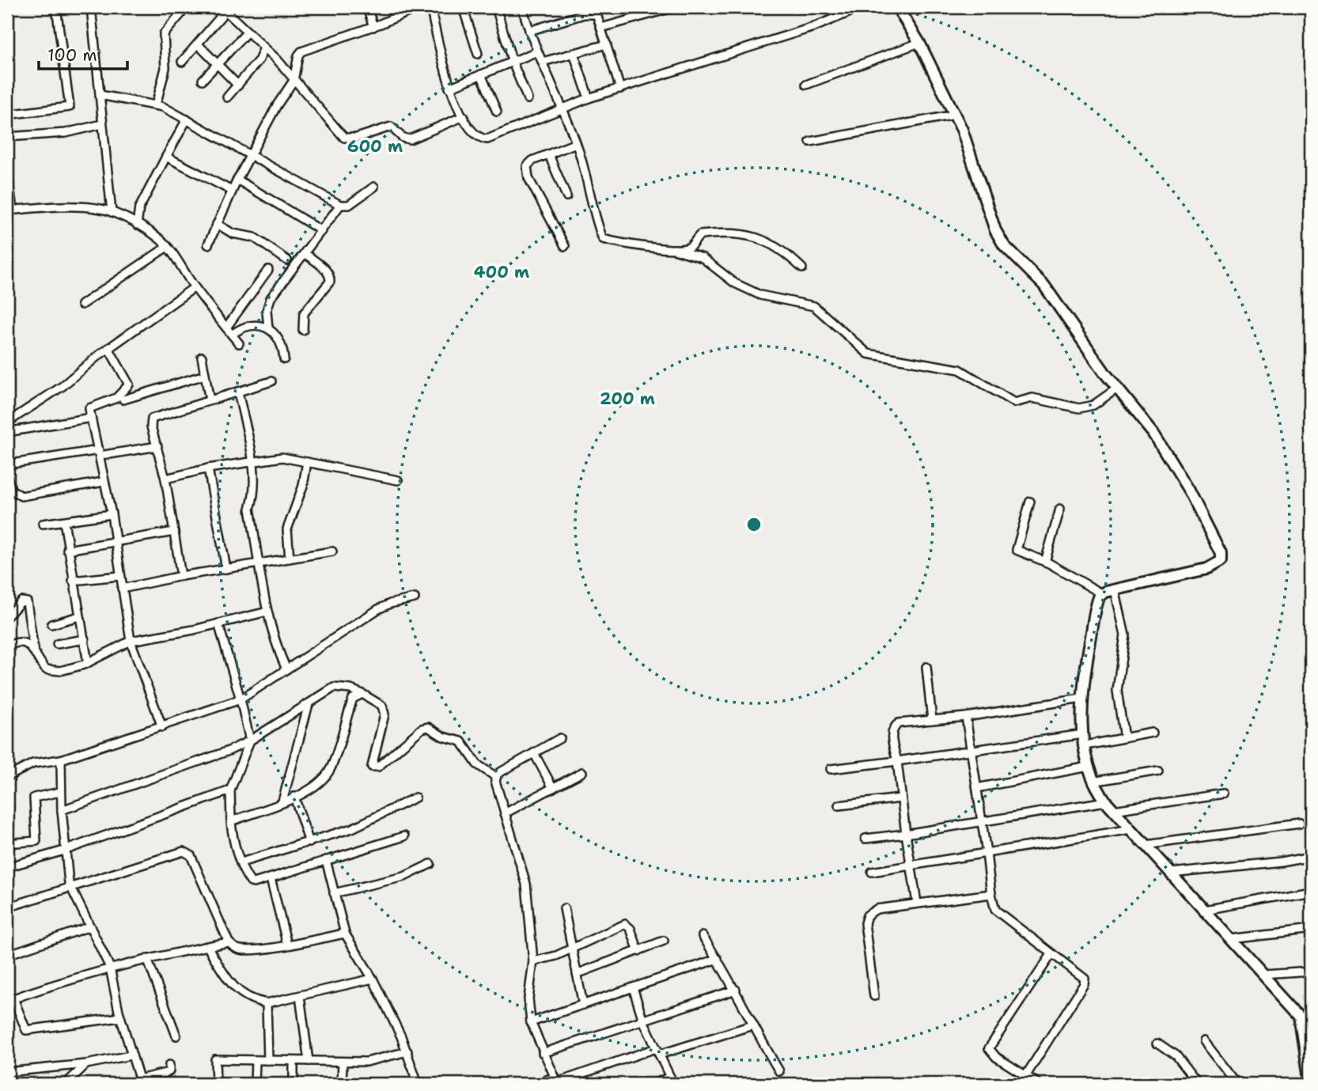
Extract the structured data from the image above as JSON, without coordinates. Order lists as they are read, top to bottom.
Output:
{
  "scale_bar": "100 m",
  "rings": ["600 m", "400 m", "200 m"]
}
